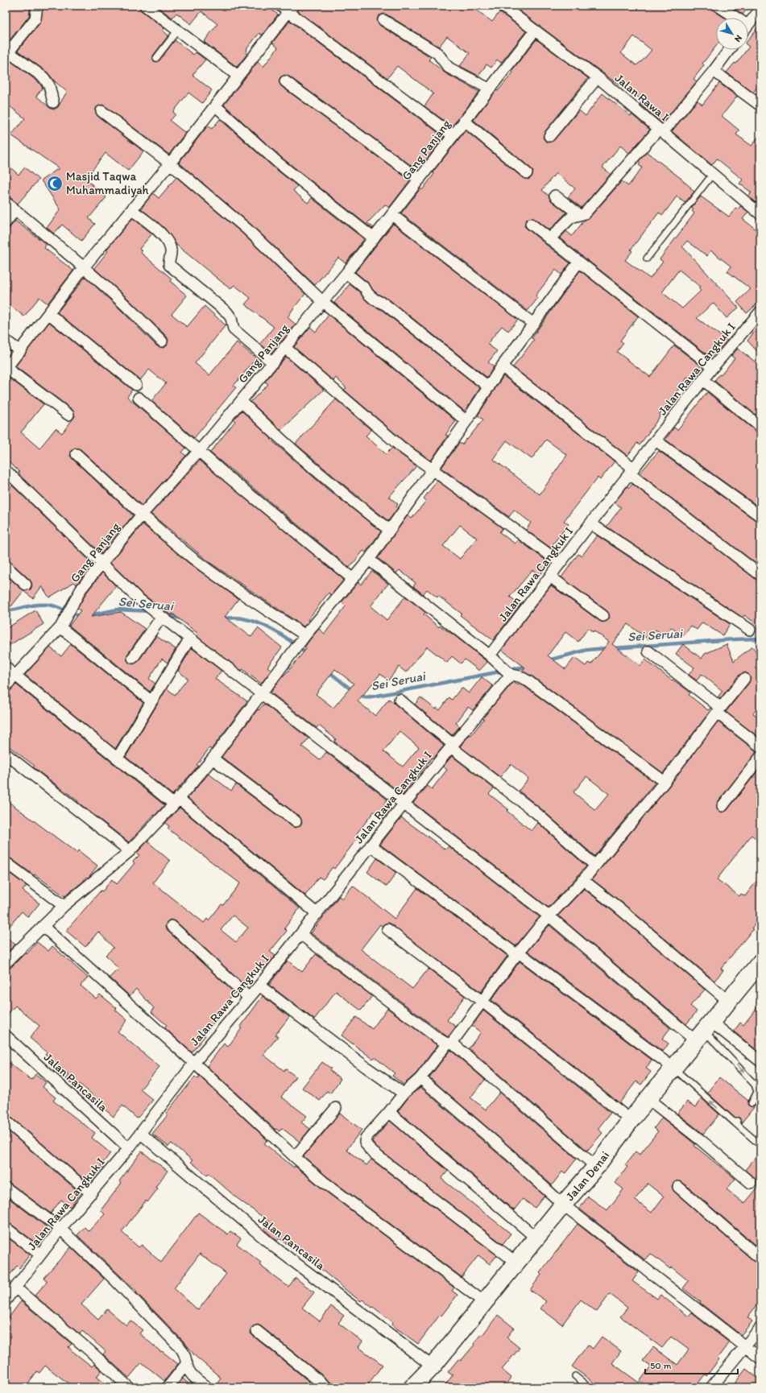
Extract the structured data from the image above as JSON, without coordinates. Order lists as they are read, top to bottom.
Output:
{
  "streets": {
    "main road": ["Jalan Denai"],
    "street": [
      "Jalan Rawa I",
      "Gang Panjang",
      "Jalan Rawa Cangkuk I",
      "Jalan Pancasila"
    ]
  },
  "crossings": [
    ["Jalan Rawa I", "Gang Panjang"],
    ["Jalan Rawa Cangkuk I", "Jalan Pancasila"],
    ["Jalan Pancasila", "Jalan Denai"]
  ],
  "water": ["Sei Seruai"],
  "places": {
    "mosque": ["Masjid Taqwa Muhammadiyah"]
  },
  "scale_bar": "50 m",
  "north": "bottom right"
}
